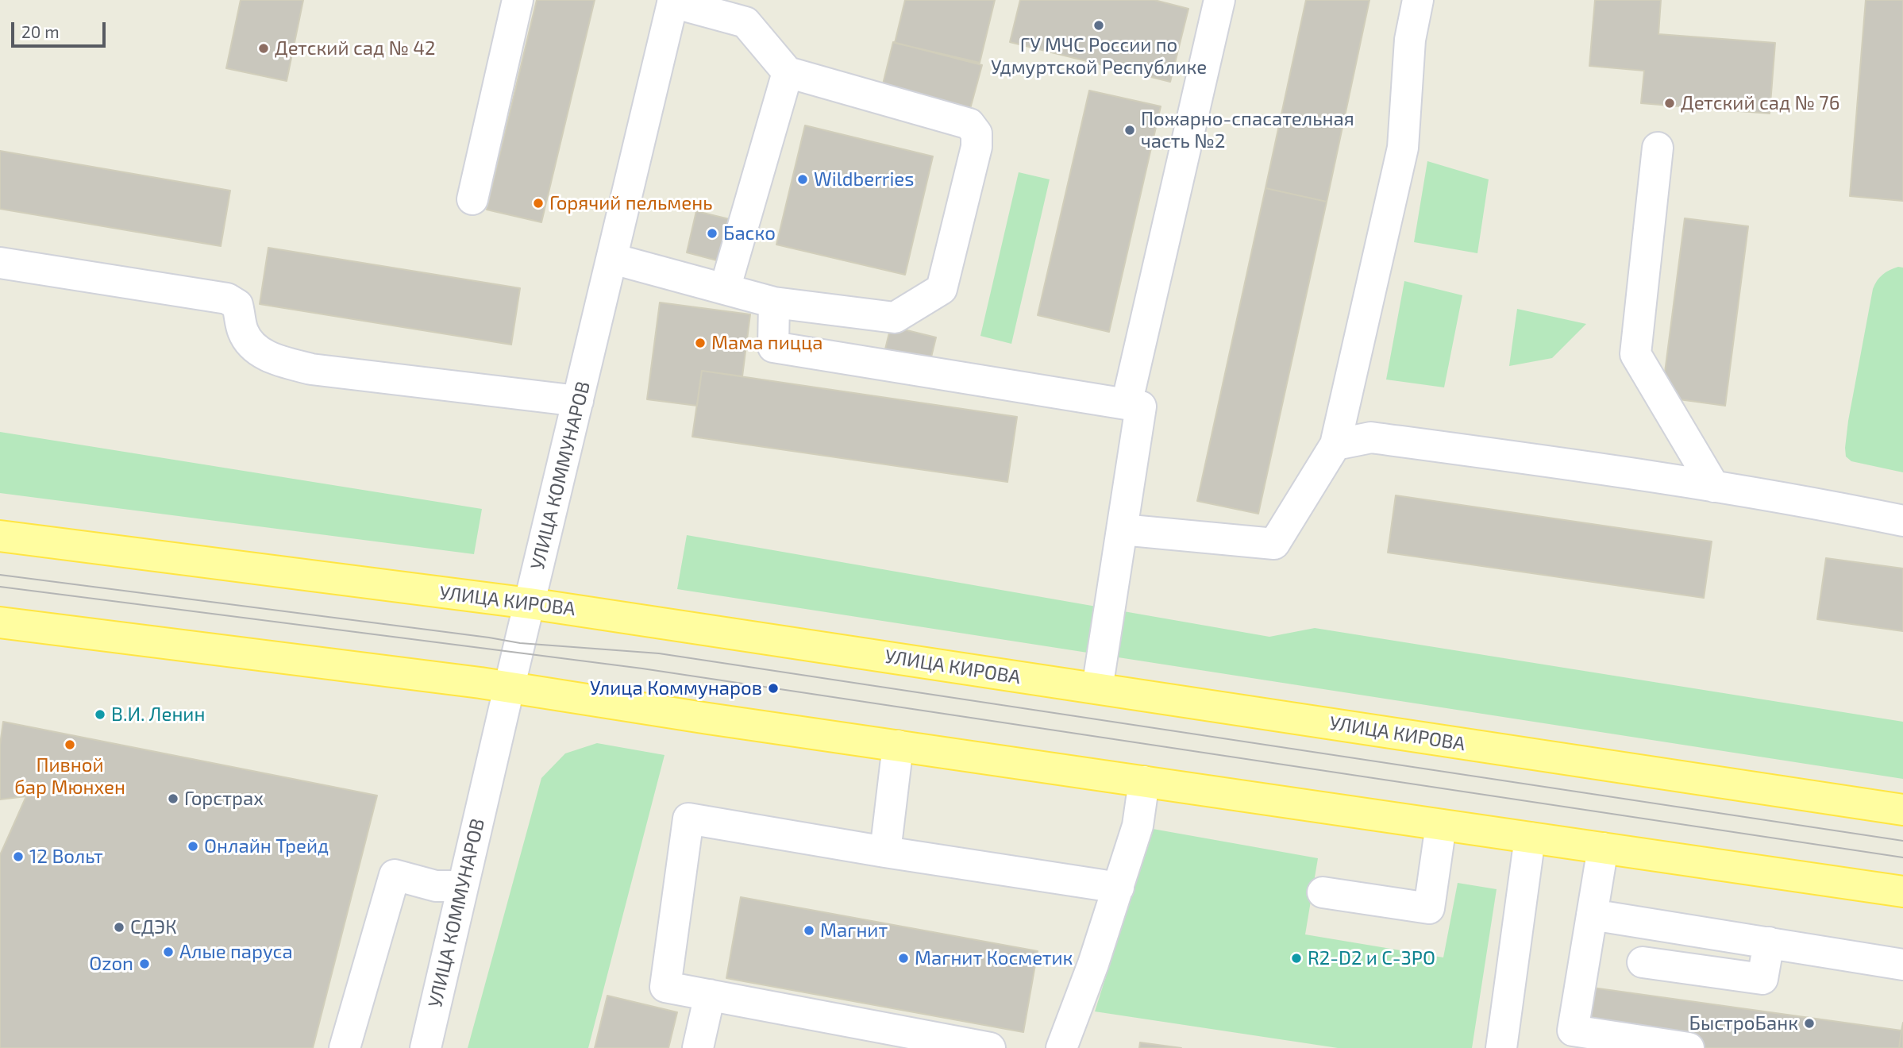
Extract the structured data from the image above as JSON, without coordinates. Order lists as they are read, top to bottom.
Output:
{
  "streets": {
    "main road": ["УЛИЦА КИРОВА"],
    "street": ["УЛИЦА КОММУНАРОВ"]
  },
  "crossings": [
    ["УЛИЦА КОММУНАРОВ", "УЛИЦА КИРОВА"]
  ],
  "places": [
    "ГУ МЧС России по Удмуртской Республике",
    "Детский сад № 42",
    "Детский сад № 76",
    "Пожарно-спасательная часть №2",
    "Wildberries",
    "Горячий пельмень",
    "Баско",
    "Мама пицца",
    "Улица Коммунаров",
    "В.И. Ленин",
    "Пивной бар Мюнхен",
    "Горстрах",
    "Онлайн Трейд",
    "12 Вольт",
    "СДЭК",
    "Магнит",
    "Алые паруса",
    "Магнит Косметик",
    "R2-D2 и C-3PO",
    "Ozon",
    "БыстроБанк"
  ],
  "scale_bar": "20 m"
}
